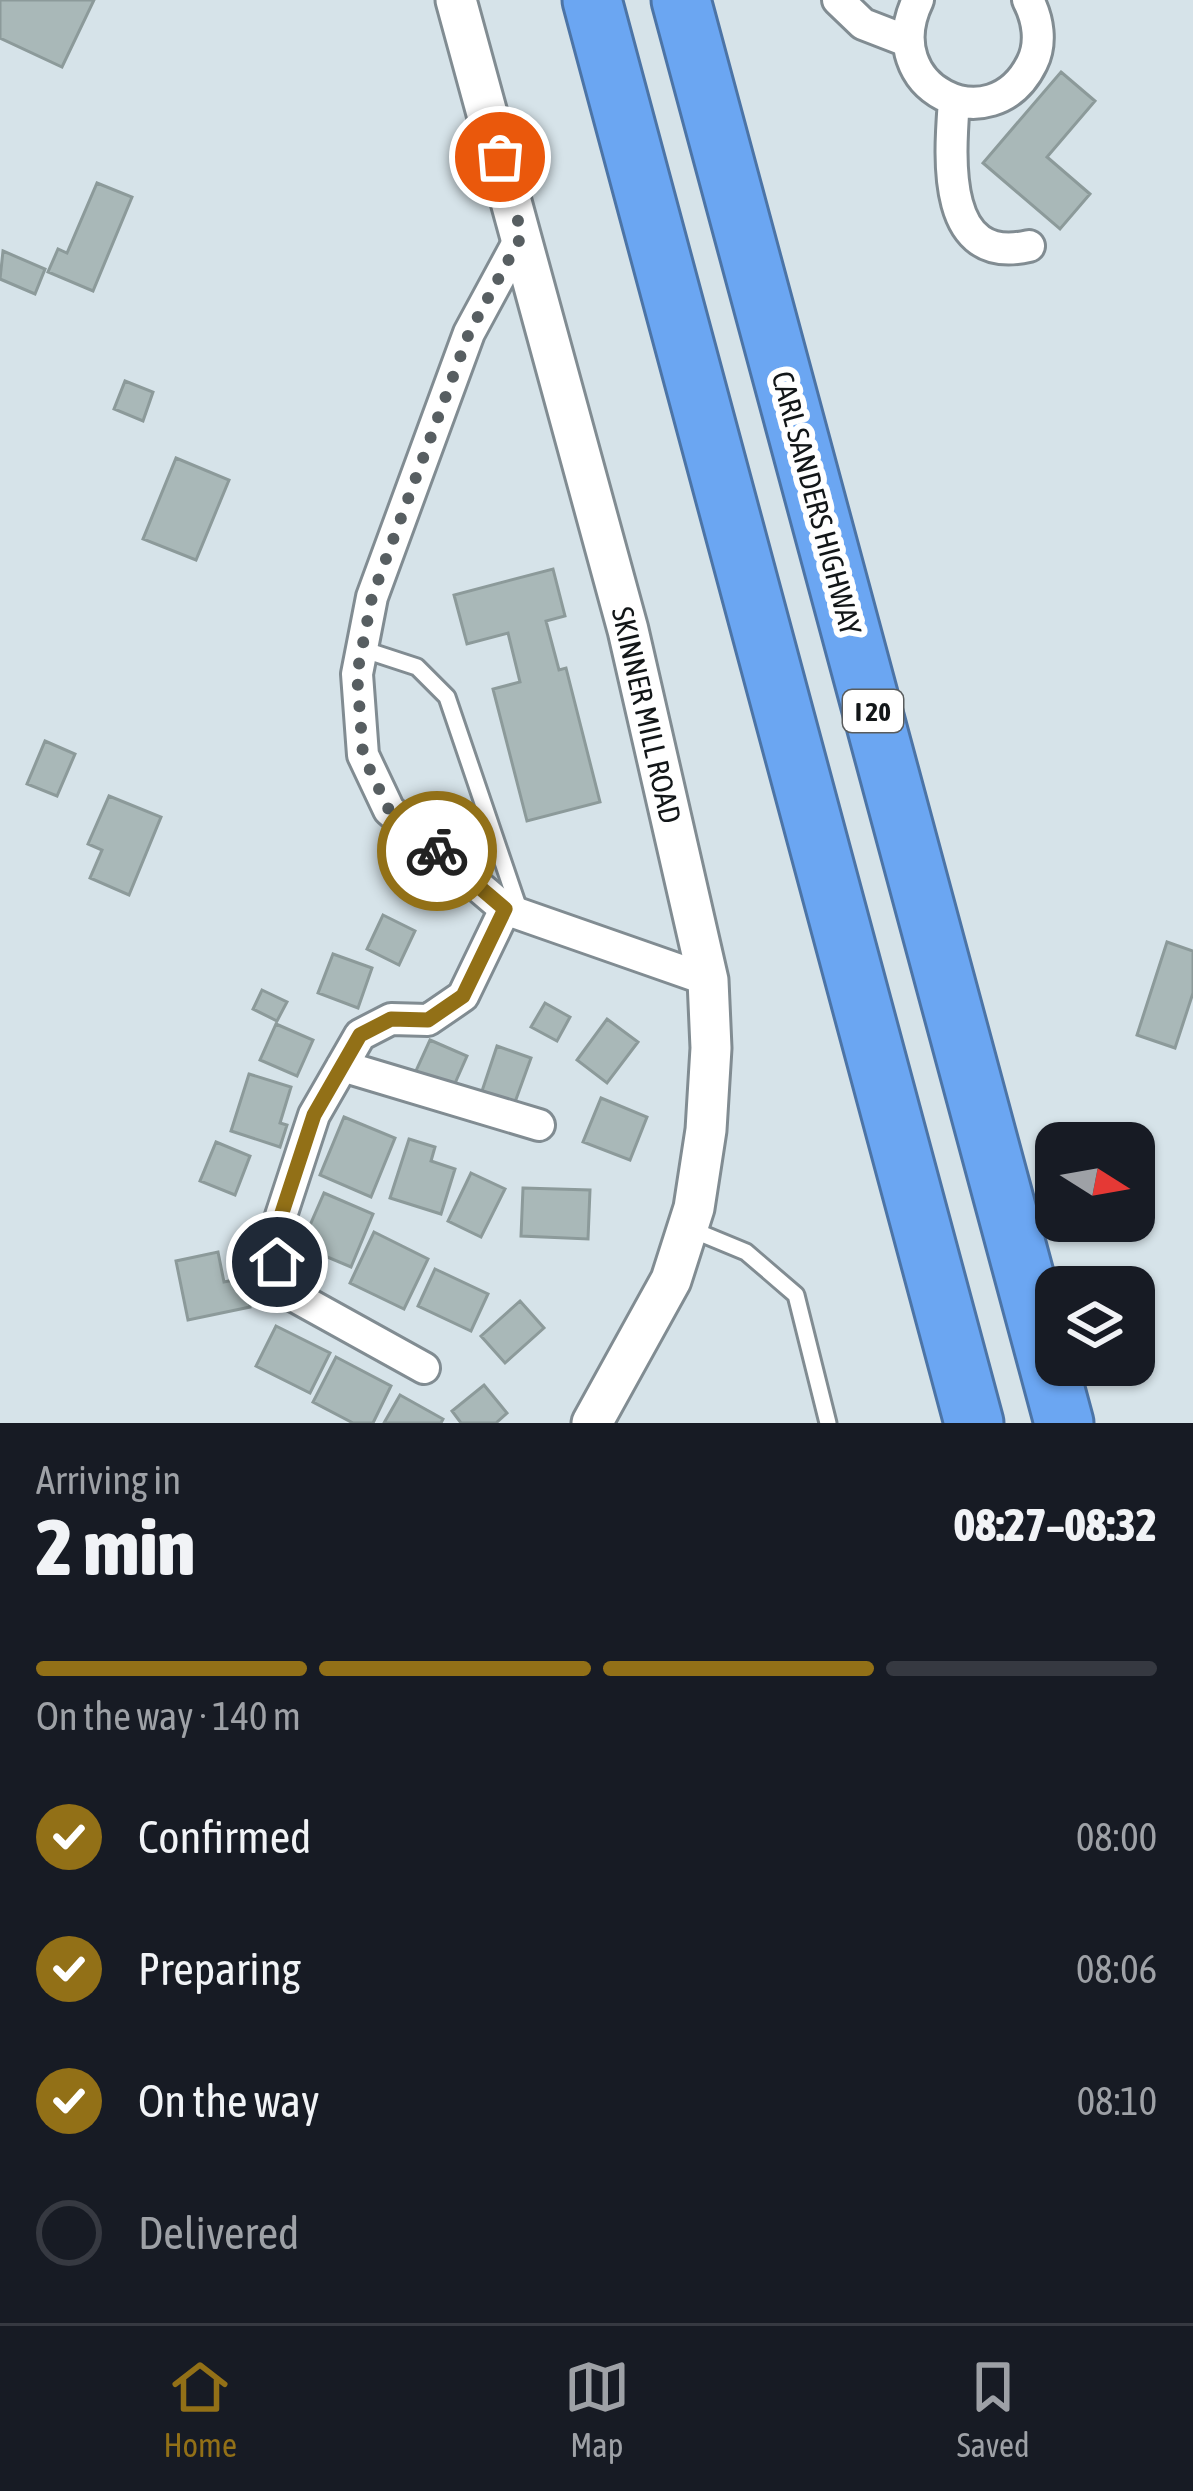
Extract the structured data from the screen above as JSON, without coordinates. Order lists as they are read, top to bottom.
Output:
{
  "streets": {
    "highway": ["CARL SANDERS HIGHWAY", "I 20"],
    "street": ["SKINNER MILL ROAD"]
  },
  "north": "right",
  "page": {
    "heading": ["2 min", "Arriving in", "08:27–08:32"],
    "bar": "On the way · 140 m",
    "list": [
      ["Confirmed", "08:00"],
      ["Preparing", "08:06"],
      ["On the way", "08:10"],
      "Delivered"
    ],
    "tabs": ["Home", "Map", "Saved"]
  }
}
